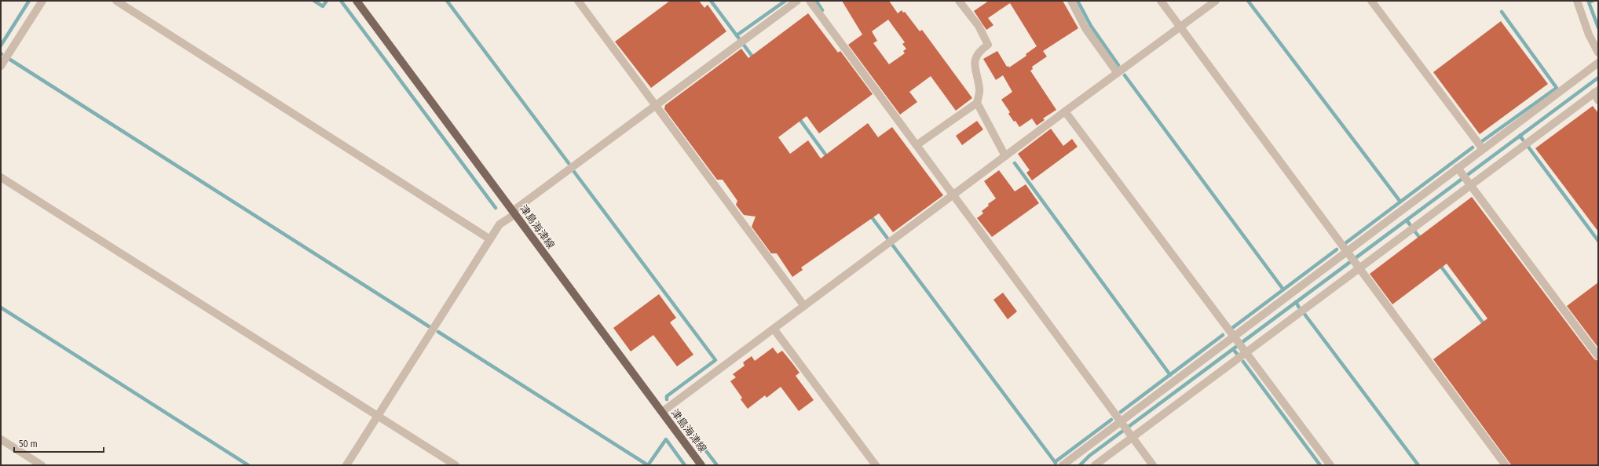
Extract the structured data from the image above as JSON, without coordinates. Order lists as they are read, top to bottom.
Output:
{
  "streets": {
    "main road": ["津島海津線"]
  },
  "scale_bar": "50 m"
}
